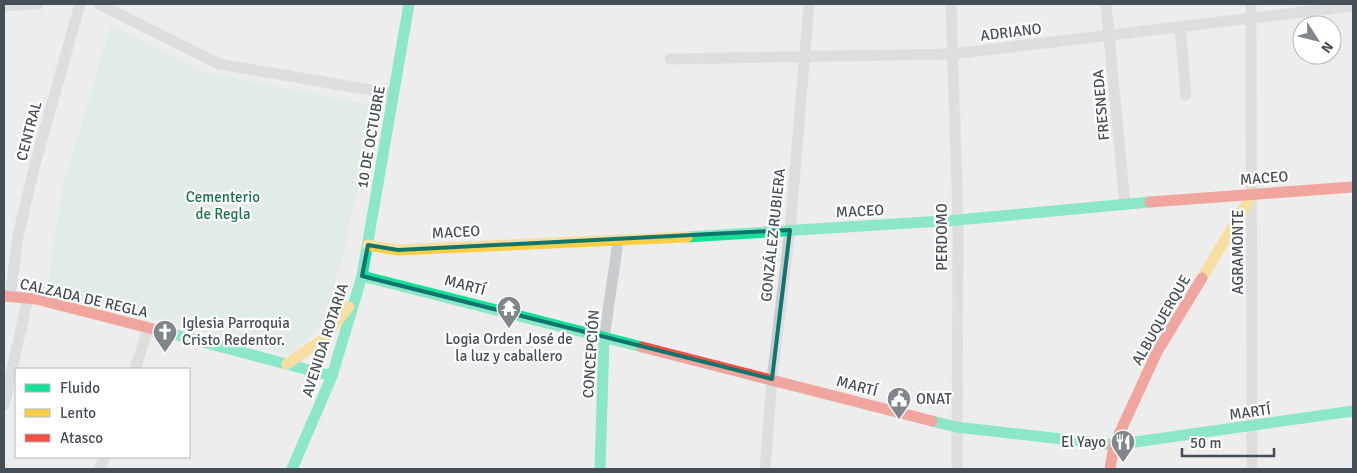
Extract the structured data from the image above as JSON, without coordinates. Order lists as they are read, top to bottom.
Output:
{
  "streets": {
    "main road": [
      "10 DE OCTUBRE",
      "MACEO",
      "MARTÍ",
      "CALZADA DE REGLA",
      "ALBUQUERQUE",
      "AVENIDA ROTARIA",
      "CONCEPCIÓN"
    ],
    "street": [
      "ADRIANO",
      "FRESNEDA",
      "CENTRAL",
      "GONZÁLEZ RUBIERA",
      "PERDOMO",
      "AGRAMONTE"
    ]
  },
  "crossings": [
    ["ADRIANO", "FRESNEDA"],
    ["ADRIANO", "GONZÁLEZ RUBIERA"],
    ["ADRIANO", "PERDOMO"],
    ["ADRIANO", "AGRAMONTE"],
    ["FRESNEDA", "MACEO"],
    ["CENTRAL", "CALZADA DE REGLA"],
    ["10 DE OCTUBRE", "MACEO"],
    ["10 DE OCTUBRE", "MARTÍ"],
    ["10 DE OCTUBRE", "AVENIDA ROTARIA"],
    ["MACEO", "GONZÁLEZ RUBIERA"],
    ["MACEO", "PERDOMO"],
    ["MACEO", "AGRAMONTE"],
    ["MACEO", "ALBUQUERQUE"],
    ["MACEO", "CONCEPCIÓN"],
    ["GONZÁLEZ RUBIERA", "MARTÍ"],
    ["PERDOMO", "MARTÍ"],
    ["AGRAMONTE", "MARTÍ"],
    ["AGRAMONTE", "ALBUQUERQUE"],
    ["MARTÍ", "ALBUQUERQUE"],
    ["MARTÍ", "AVENIDA ROTARIA"],
    ["MARTÍ", "CONCEPCIÓN"],
    ["CALZADA DE REGLA", "AVENIDA ROTARIA"]
  ],
  "parks": ["Cementerio de Regla"],
  "places": {
    "temple": ["Logia Orden José de la luz y caballero"],
    "church": ["Iglesia Parroquia Cristo Redentor."],
    "public building": ["ONAT"],
    "restaurant": ["El Yayo"]
  },
  "legend": ["Fluido", "Lento", "Atasco"],
  "scale_bar": "50 m",
  "north": "bottom right"
}
